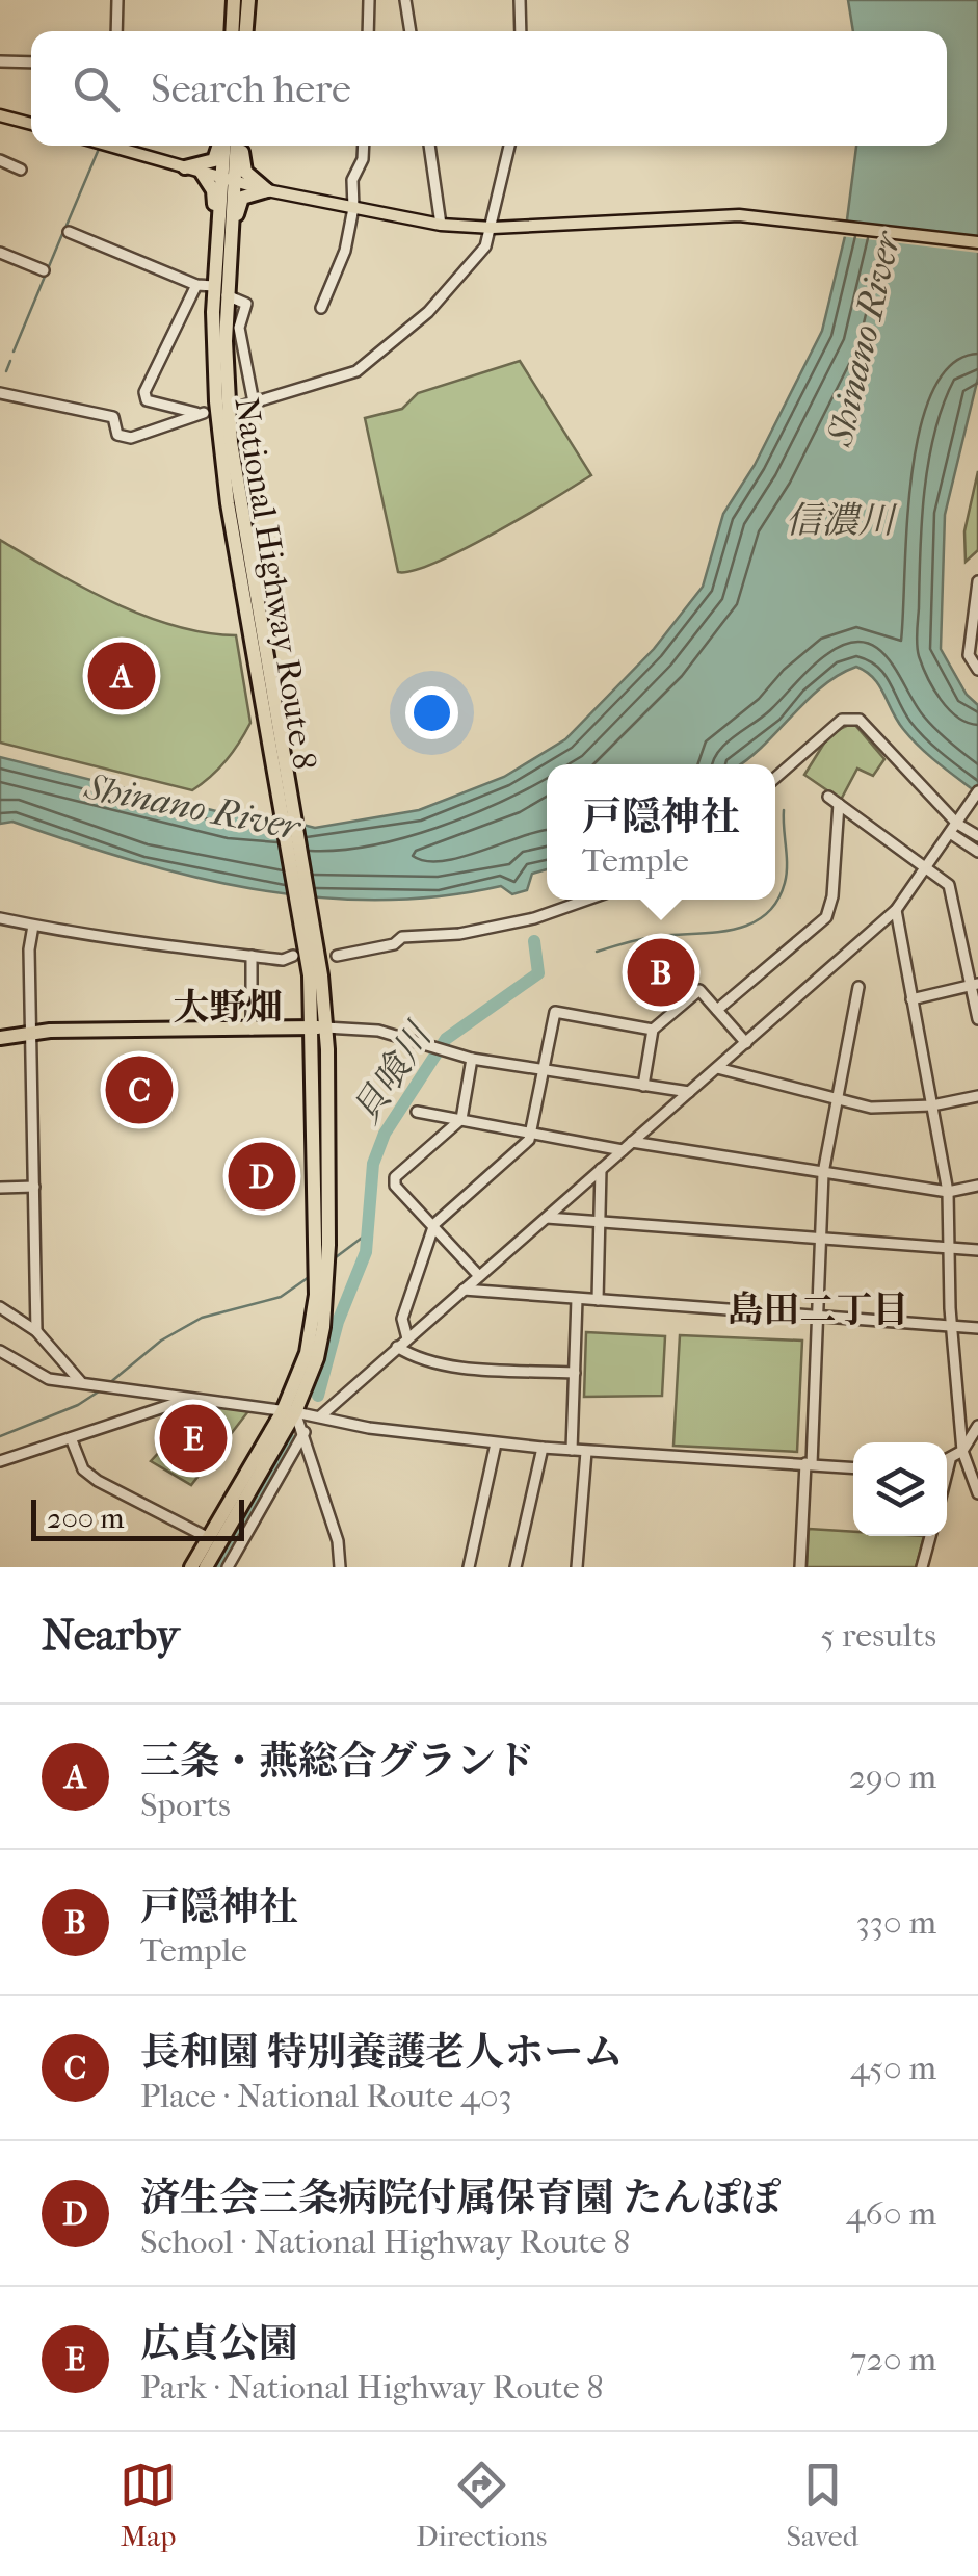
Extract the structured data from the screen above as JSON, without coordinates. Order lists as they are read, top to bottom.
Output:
{
  "streets": {
    "highway": ["National Highway Route 8"]
  },
  "districts": ["大野畑", "島田二丁目"],
  "water": ["Shinano River", "信濃川", "貝喰川"],
  "scale_bar": "200 m",
  "page": {
    "search": "Search here",
    "pins": [
      "A",
      "B",
      "C",
      "D",
      "E"
    ],
    "popup": ["戸隠神社", "Temple"],
    "scale": "200 m",
    "heading": ["Nearby", "5 results"],
    "list": [
      {
        "mark": "A",
        "name": "三条・燕総合グランド",
        "note": "Sports",
        "value": "290 m"
      },
      {
        "mark": "B",
        "name": "戸隠神社",
        "note": "Temple",
        "value": "330 m"
      },
      {
        "mark": "C",
        "name": "長和園 特別養護老人ホーム",
        "note": "Place · National Route 403",
        "value": "450 m"
      },
      {
        "mark": "D",
        "name": "済生会三条病院付属保育園 たんぽぽ",
        "note": "School · National Highway Route 8",
        "value": "460 m"
      },
      {
        "mark": "E",
        "name": "広貞公園",
        "note": "Park · National Highway Route 8",
        "value": "720 m"
      }
    ],
    "nav": ["Map", "Directions", "Saved"]
  }
}
